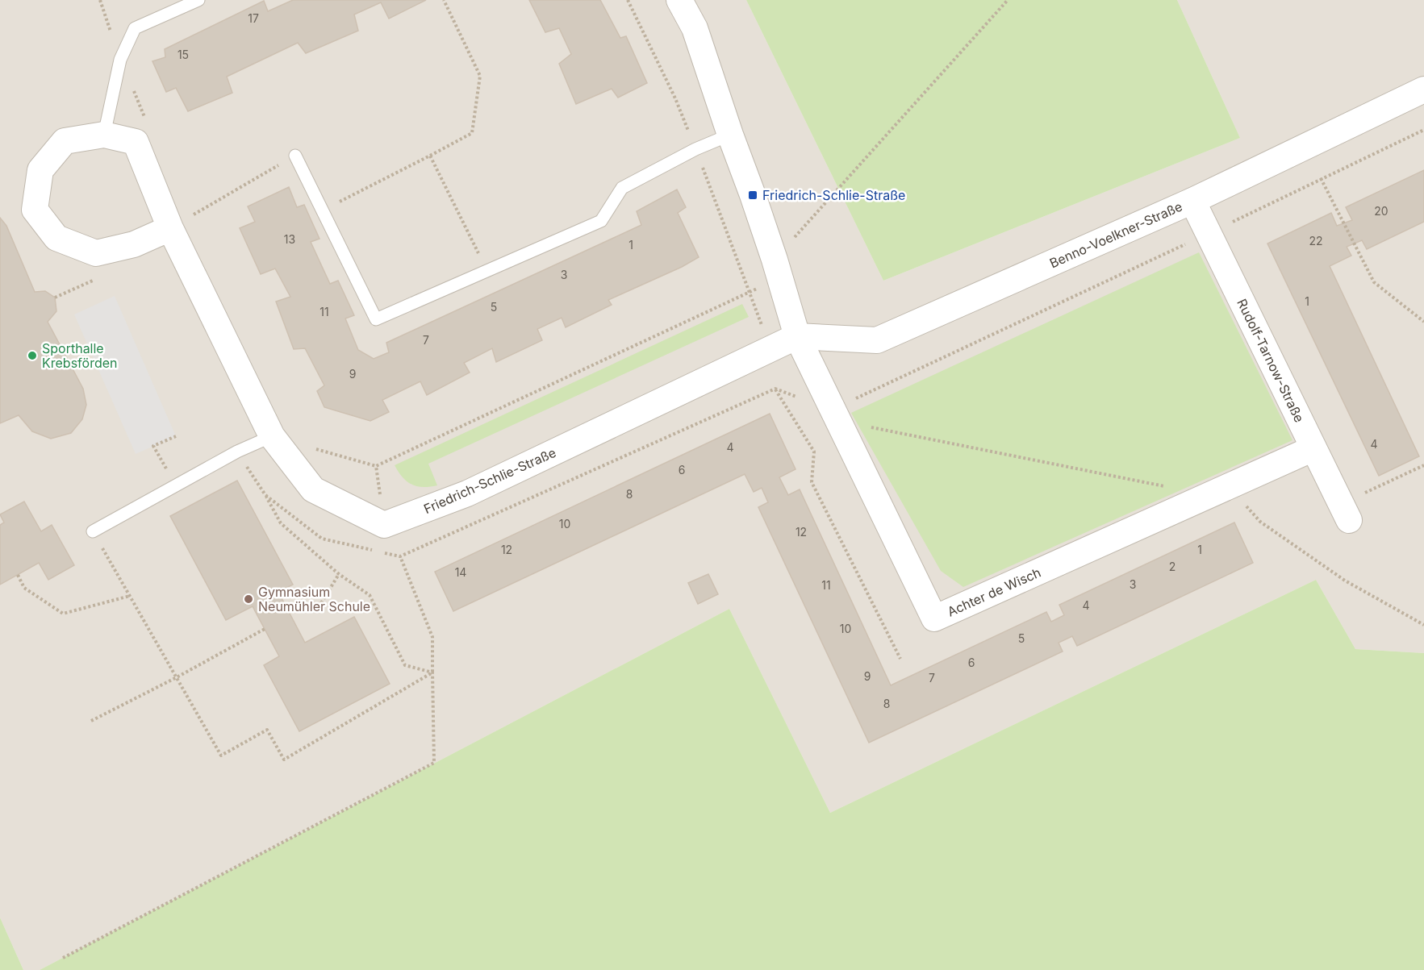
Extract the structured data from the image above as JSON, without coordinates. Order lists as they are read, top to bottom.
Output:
{
  "streets": {
    "street": [
      "Benno-Voelkner-Straße",
      "Rudolf-Tarnow-Straße",
      "Friedrich-Schlie-Straße",
      "Achter de Wisch"
    ]
  },
  "crossings": [
    ["Benno-Voelkner-Straße", "Rudolf-Tarnow-Straße"],
    ["Benno-Voelkner-Straße", "Friedrich-Schlie-Straße"],
    ["Benno-Voelkner-Straße", "Achter de Wisch"],
    ["Rudolf-Tarnow-Straße", "Achter de Wisch"],
    ["Friedrich-Schlie-Straße", "Achter de Wisch"]
  ],
  "places": {
    "transit": ["Friedrich-Schlie-Straße"],
    "other": ["Sporthalle Krebsförden", "Gymnasium Neumühler Schule"]
  },
  "house_numbers": [
    "17",
    "15",
    "20",
    "13",
    "22",
    "1",
    "3",
    "1",
    "5",
    "11",
    "7",
    "9",
    "4",
    "4",
    "6",
    "8",
    "10",
    "12",
    "12",
    "1",
    "2",
    "14",
    "3",
    "11",
    "4",
    "10",
    "5",
    "6",
    "9",
    "7",
    "8"
  ]
}
